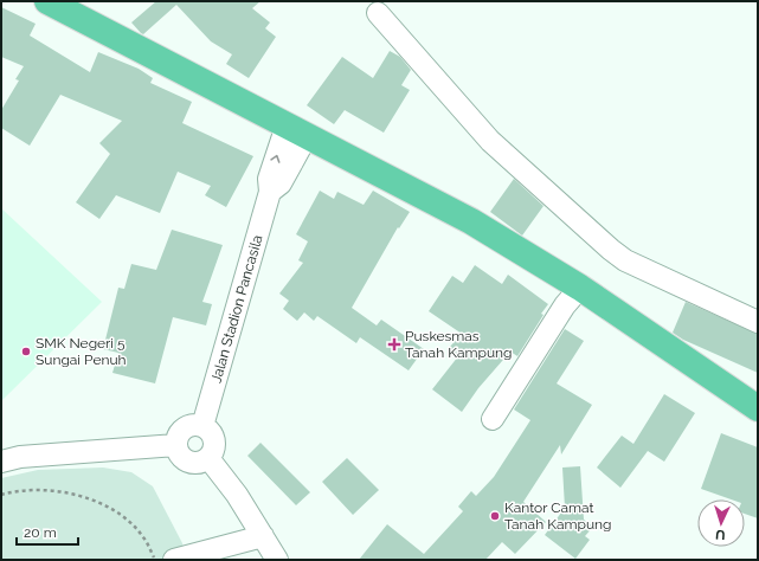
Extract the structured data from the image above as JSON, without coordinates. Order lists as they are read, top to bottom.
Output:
{
  "streets": {
    "street": ["Jalan Stadion Pancasila"]
  },
  "places": {
    "health": ["Puskesmas Tanah Kampung"],
    "other": ["SMK Negeri 5 Sungai Penuh", "Kantor Camat Tanah Kampung"]
  },
  "scale_bar": "20 m",
  "north": "bottom"
}
